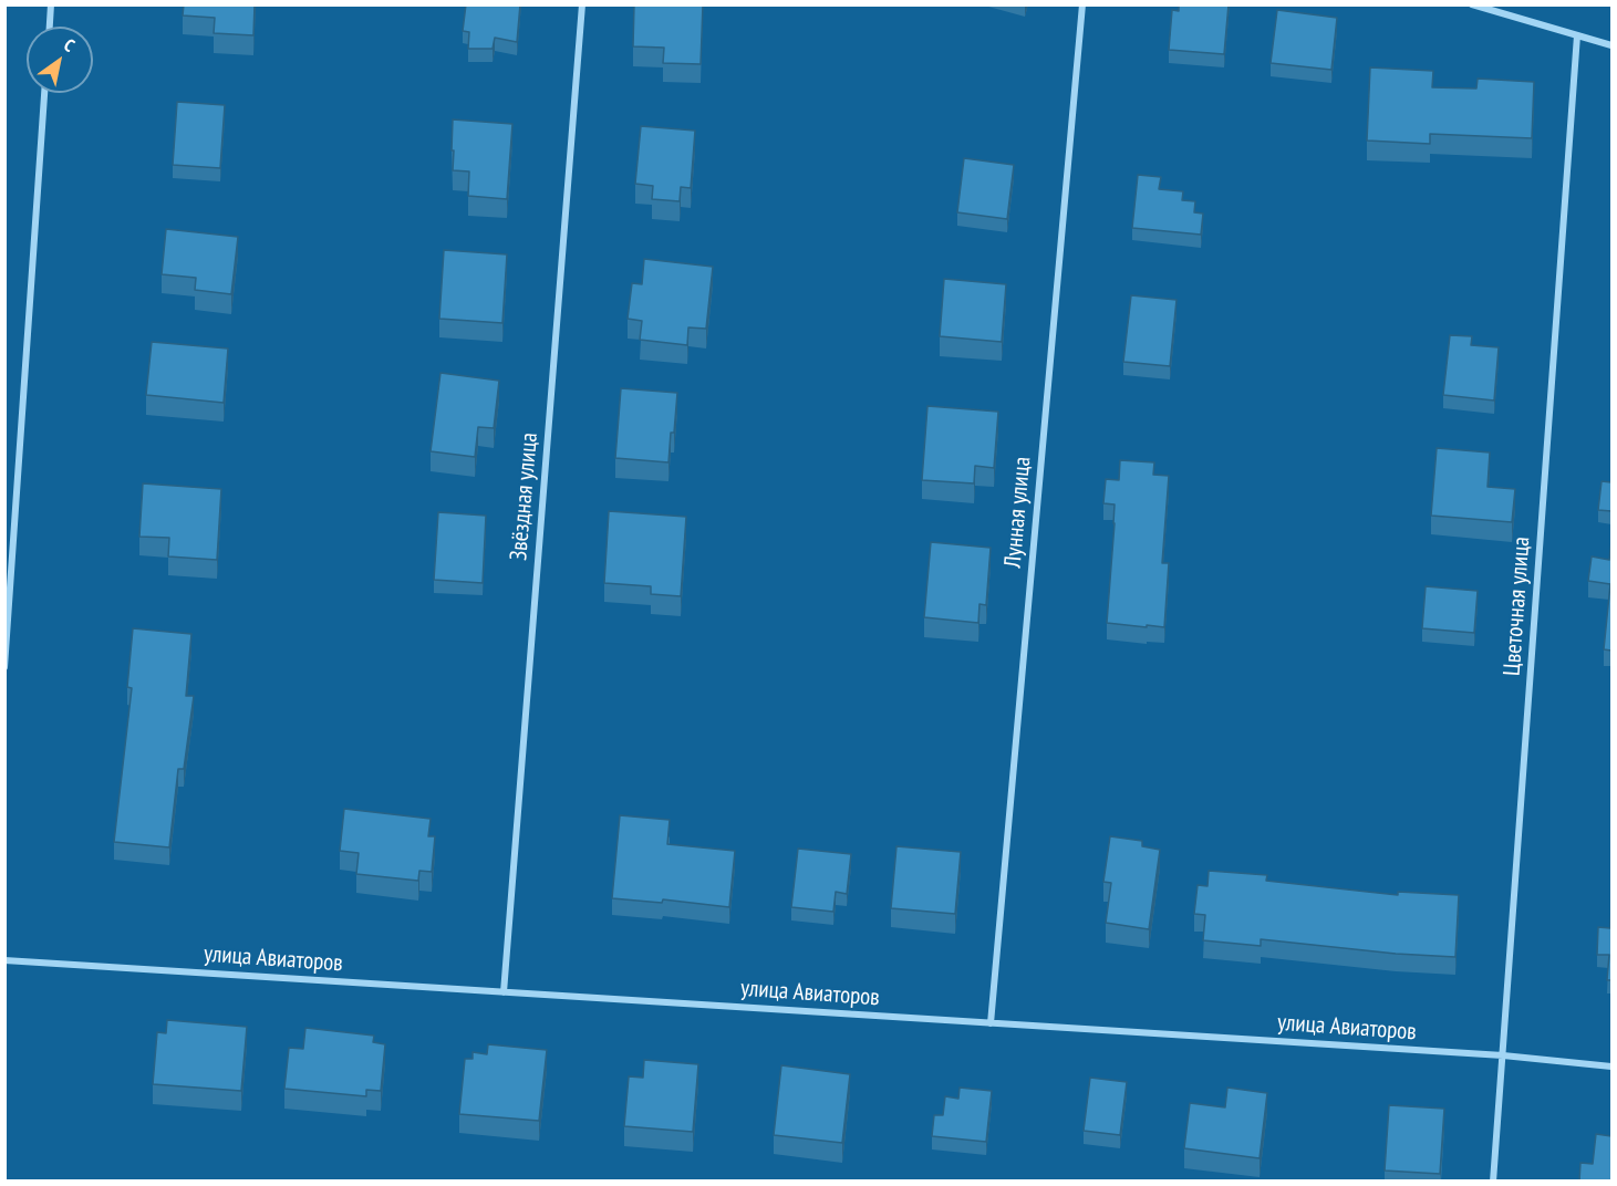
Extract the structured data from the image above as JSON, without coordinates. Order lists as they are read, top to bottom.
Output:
{
  "streets": {
    "street": [
      "Звёздная улица",
      "Лунная улица",
      "Цветочная улица",
      "улица Авиаторов"
    ]
  },
  "crossings": [
    ["Звёздная улица", "улица Авиаторов"],
    ["Лунная улица", "улица Авиаторов"],
    ["Цветочная улица", "улица Авиаторов"]
  ],
  "north": "top right"
}
